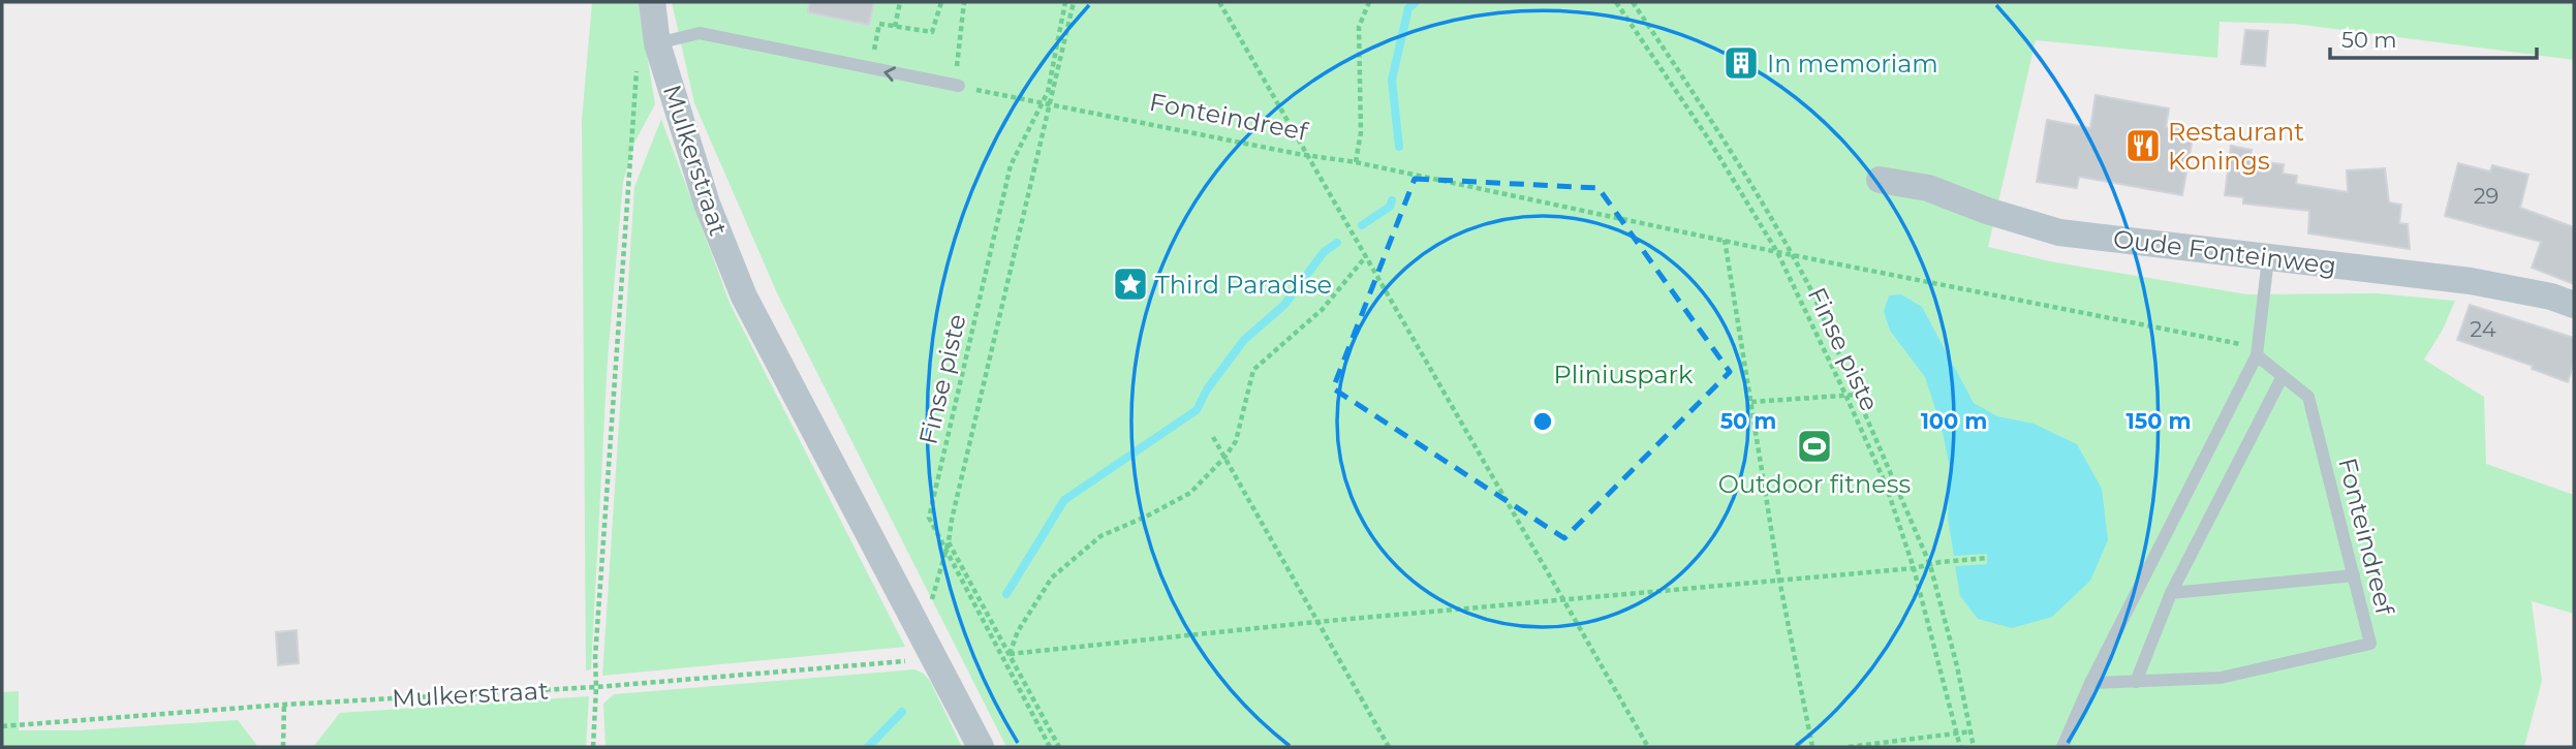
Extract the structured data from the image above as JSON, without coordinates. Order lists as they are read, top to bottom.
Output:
{
  "streets": {
    "street": ["Mulkerstraat", "Oude Fonteinweg"],
    "lane": ["Fonteindreef"],
    "path": ["Finse piste"]
  },
  "crossings": [
    ["Fonteindreef", "Finse piste"]
  ],
  "parks": ["Pliniuspark"],
  "places": {
    "building": ["In memoriam"],
    "restaurant": ["Restaurant Konings"],
    "place": ["Third Paradise"],
    "sports": ["Outdoor fitness"]
  },
  "house_numbers": ["29", "24"],
  "scale_bar": "50 m",
  "rings": ["50 m", "100 m", "150 m"]
}
